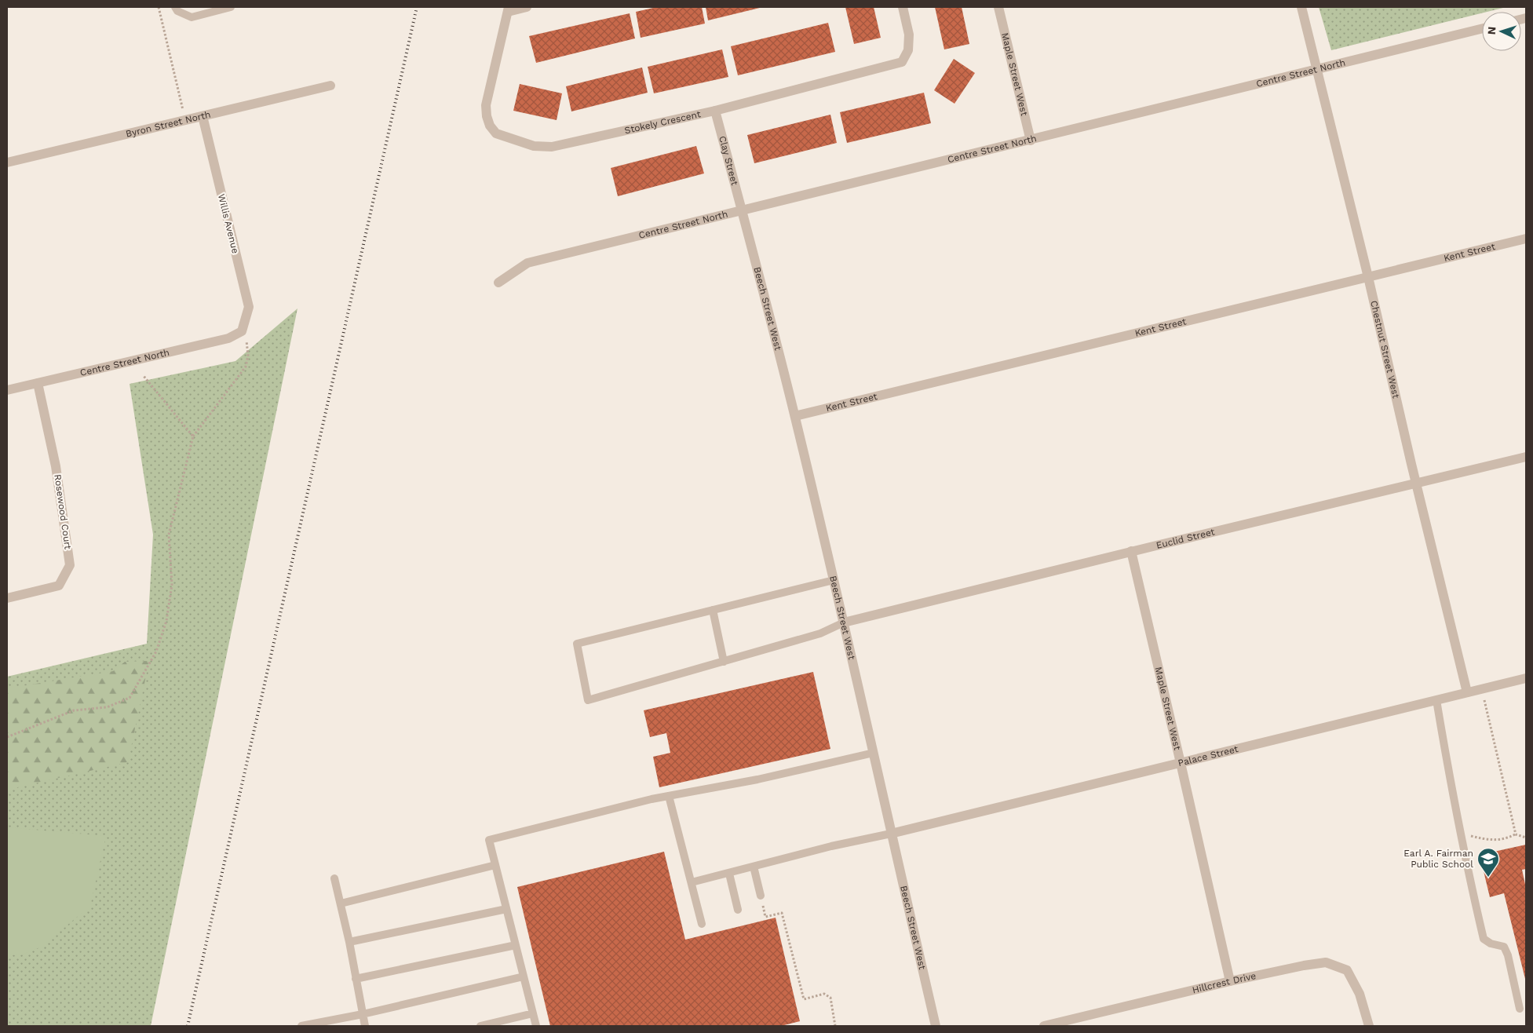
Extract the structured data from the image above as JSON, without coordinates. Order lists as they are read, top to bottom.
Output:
{
  "streets": {
    "street": [
      "Maple Street West",
      "Centre Street North",
      "Stokely Crescent",
      "Byron Street North",
      "Clay Street",
      "Willis Avenue",
      "Kent Street",
      "Beech Street West",
      "Chestnut Street West",
      "Rosewood Court",
      "Euclid Street",
      "Palace Street",
      "Hillcrest Drive"
    ]
  },
  "crossings": [
    ["Maple Street West", "Centre Street North"],
    ["Maple Street West", "Euclid Street"],
    ["Maple Street West", "Palace Street"],
    ["Maple Street West", "Hillcrest Drive"],
    ["Centre Street North", "Clay Street"],
    ["Centre Street North", "Willis Avenue"],
    ["Centre Street North", "Beech Street West"],
    ["Centre Street North", "Chestnut Street West"],
    ["Centre Street North", "Rosewood Court"],
    ["Stokely Crescent", "Clay Street"],
    ["Byron Street North", "Willis Avenue"],
    ["Clay Street", "Beech Street West"],
    ["Kent Street", "Beech Street West"],
    ["Kent Street", "Chestnut Street West"],
    ["Beech Street West", "Euclid Street"],
    ["Beech Street West", "Palace Street"],
    ["Chestnut Street West", "Euclid Street"],
    ["Chestnut Street West", "Palace Street"]
  ],
  "places": {
    "school or university": ["Earl A. Fairman Public School"]
  },
  "north": "left"
}
